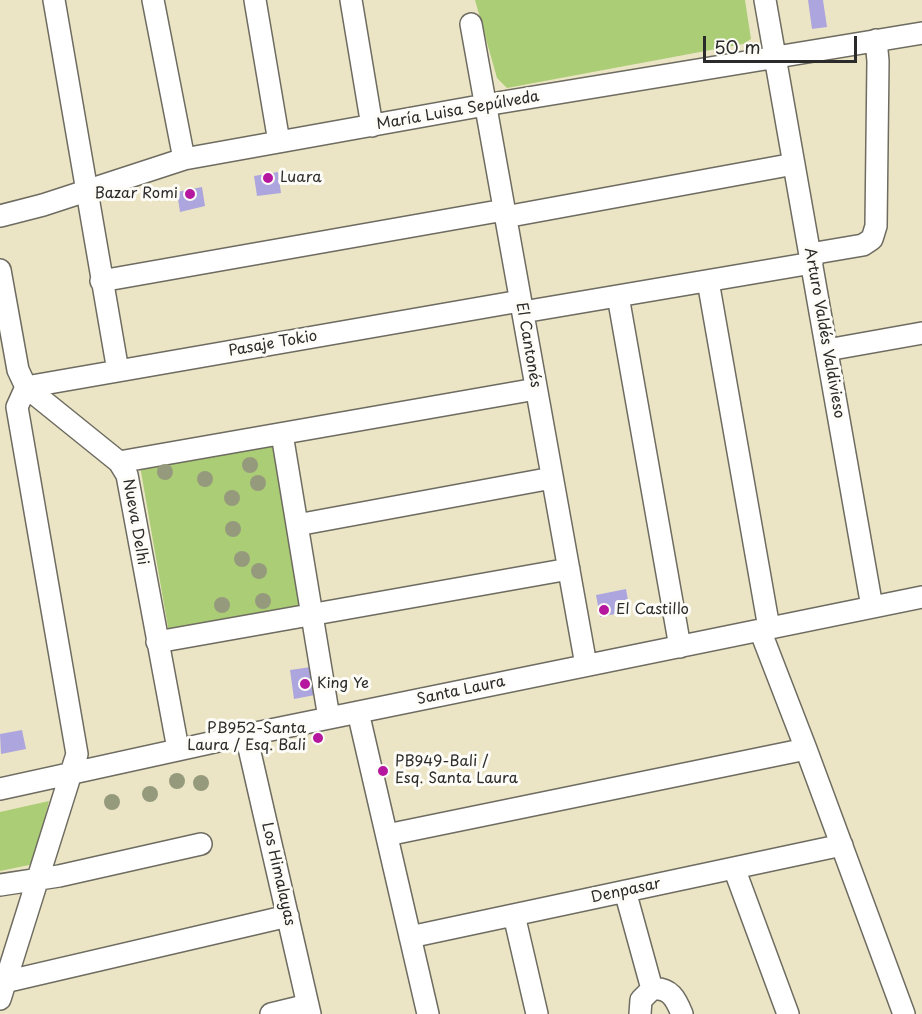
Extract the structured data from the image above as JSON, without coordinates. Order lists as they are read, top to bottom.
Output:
{
  "streets": {
    "street": [
      "María Luisa Sepúlveda",
      "Arturo Valdés Valdivieso",
      "Pasaje Tokio",
      "El Cantonés",
      "Nueva Delhi",
      "Santa Laura",
      "Los Himalayas",
      "Denpasar"
    ]
  },
  "crossings": [
    ["María Luisa Sepúlveda", "Arturo Valdés Valdivieso"],
    ["María Luisa Sepúlveda", "Pasaje Tokio"],
    ["María Luisa Sepúlveda", "El Cantonés"],
    ["Arturo Valdés Valdivieso", "Pasaje Tokio"],
    ["Arturo Valdés Valdivieso", "Santa Laura"],
    ["Pasaje Tokio", "El Cantonés"],
    ["Pasaje Tokio", "Nueva Delhi"],
    ["El Cantonés", "Santa Laura"],
    ["Nueva Delhi", "Santa Laura"],
    ["Santa Laura", "Los Himalayas"]
  ],
  "places": [
    "Luara",
    "Bazar Romi",
    "El Castillo",
    "King Ye",
    "PB952-Santa Laura / Esq. Bali",
    "PB949-Bali / Esq. Santa Laura"
  ],
  "scale_bar": "50 m"
}
